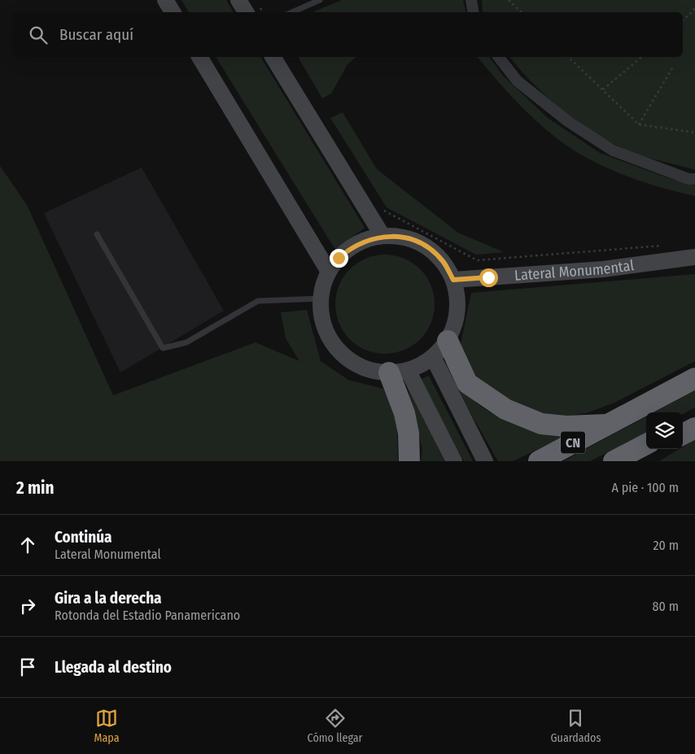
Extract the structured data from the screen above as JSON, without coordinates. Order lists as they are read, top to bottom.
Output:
{
  "streets": {
    "highway": ["CN"],
    "street": ["Lateral Monumental"]
  },
  "page": {
    "search": "Buscar aquí",
    "heading": ["2 min", "A pie · 100 m"],
    "list": [
      ["Continúa", "Lateral Monumental", "20 m"],
      ["Gira a la derecha", "Rotonda del Estadio Panamericano", "80 m"],
      "Llegada al destino"
    ],
    "nav": ["Mapa", "Cómo llegar", "Guardados"]
  }
}
